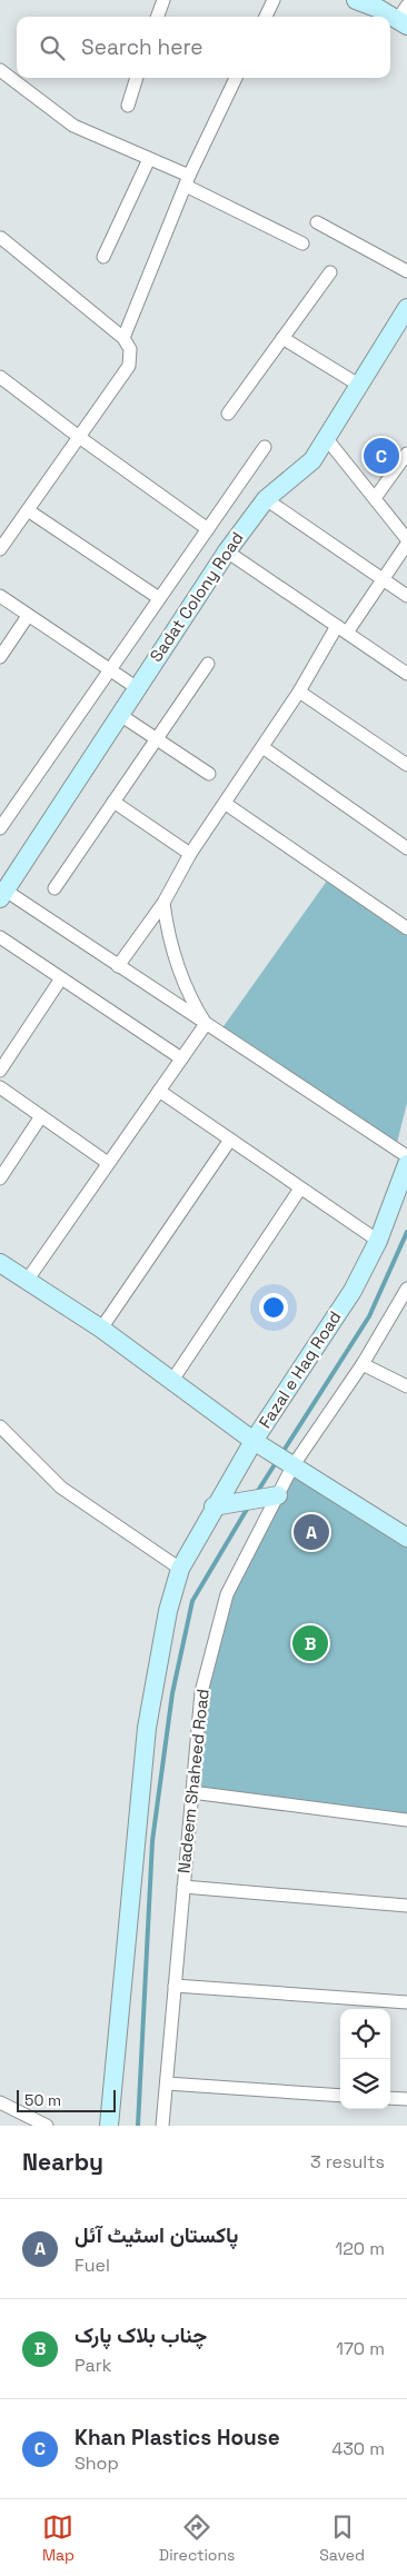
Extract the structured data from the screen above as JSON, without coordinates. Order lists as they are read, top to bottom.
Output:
{
  "streets": {
    "street": ["Sadat Colony Road", "Fazal e Haq Road", "Nadeem Shaheed Road"]
  },
  "scale_bar": "50 m",
  "page": {
    "search": "Search here",
    "pins": ["C", "A", "B"],
    "scale": "50 m",
    "heading": ["Nearby", "3 results"],
    "list": [
      {
        "mark": "A",
        "name": "پاکستان اسٹیٹ آئل",
        "note": "Fuel",
        "value": "120 m"
      },
      {
        "mark": "B",
        "name": "چناب بلاک پارک",
        "note": "Park",
        "value": "170 m"
      },
      {
        "mark": "C",
        "name": "Khan Plastics House",
        "note": "Shop",
        "value": "430 m"
      }
    ],
    "nav": ["Map", "Directions", "Saved"]
  }
}
